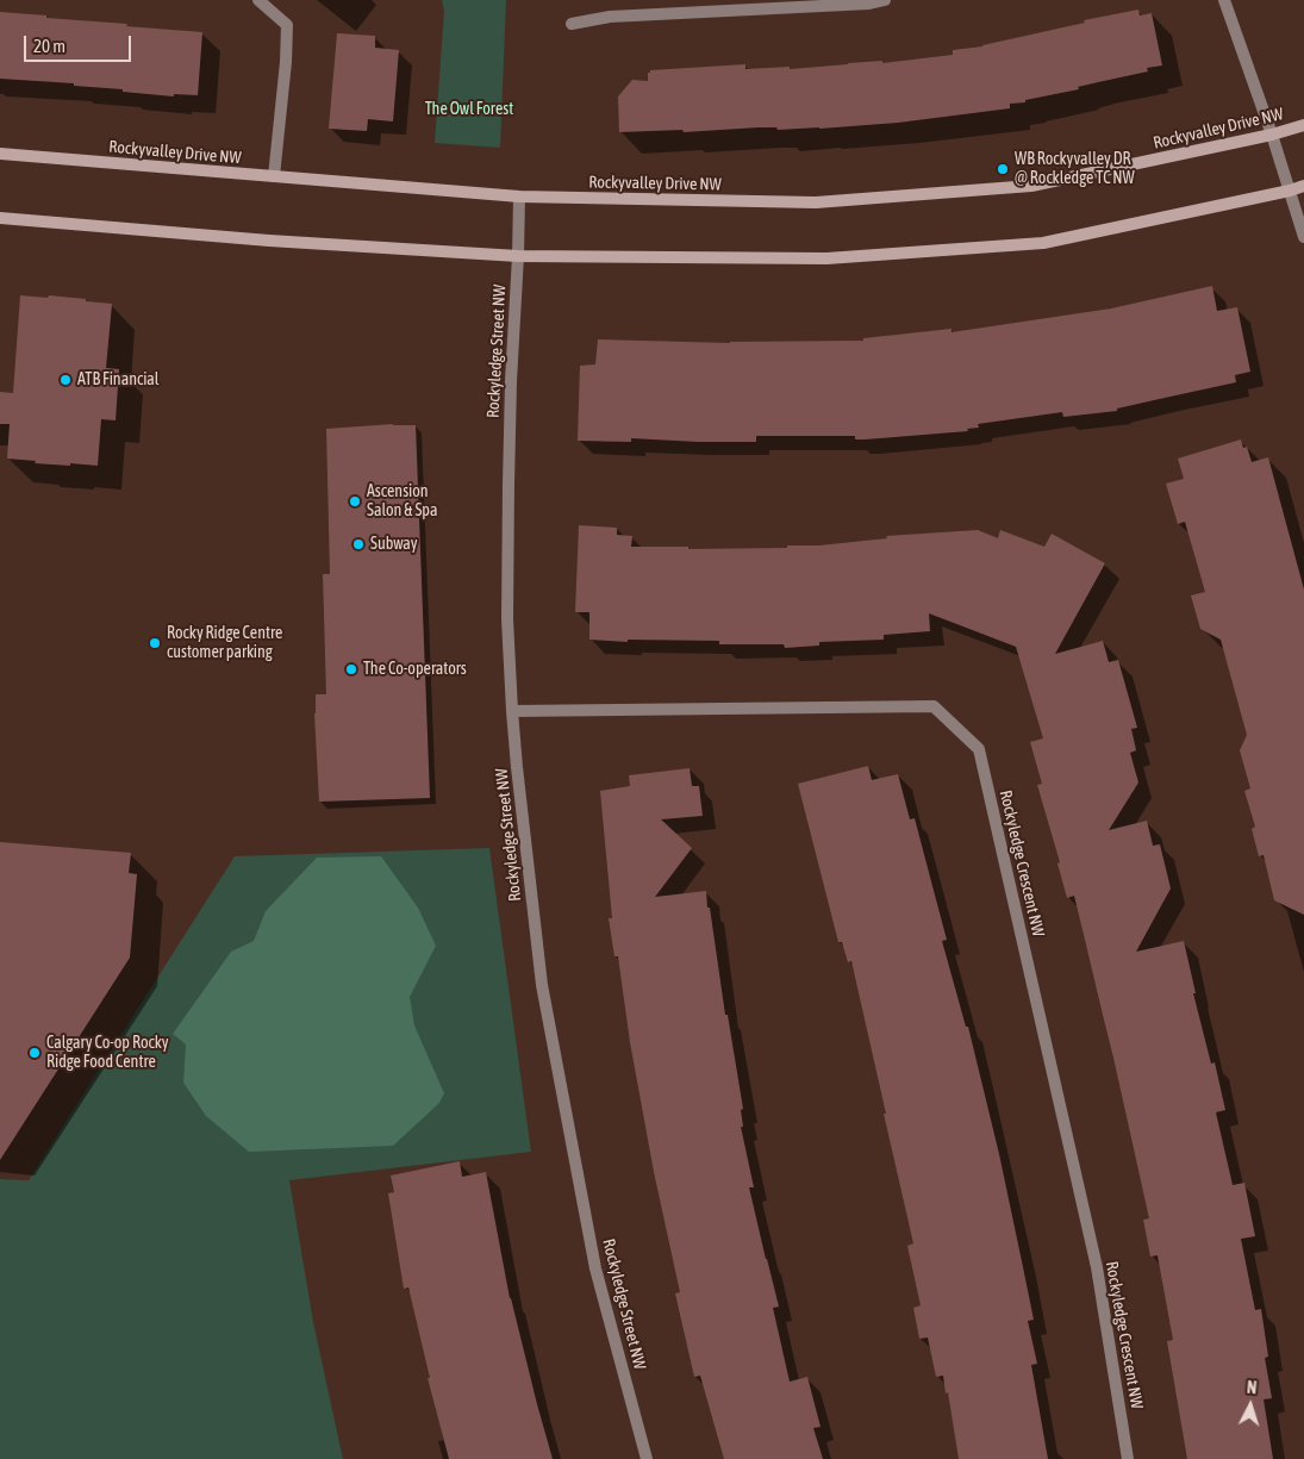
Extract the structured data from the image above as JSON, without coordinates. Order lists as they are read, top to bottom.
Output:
{
  "streets": {
    "street": ["Rockyvalley Drive NW", "Rockyledge Street NW", "Rockyledge Crescent NW"]
  },
  "crossings": [
    ["Rockyvalley Drive NW", "Rockyledge Street NW"],
    ["Rockyledge Street NW", "Rockyledge Crescent NW"]
  ],
  "parks": ["The Owl Forest"],
  "places": [
    "WB Rockyvalley DR @ Rockledge TC NW",
    "ATB Financial",
    "Ascension Salon & Spa",
    "Subway",
    "Rocky Ridge Centre customer parking",
    "The Co-operators",
    "Calgary Co-op Rocky Ridge Food Centre"
  ],
  "scale_bar": "20 m",
  "north": "top"
}
